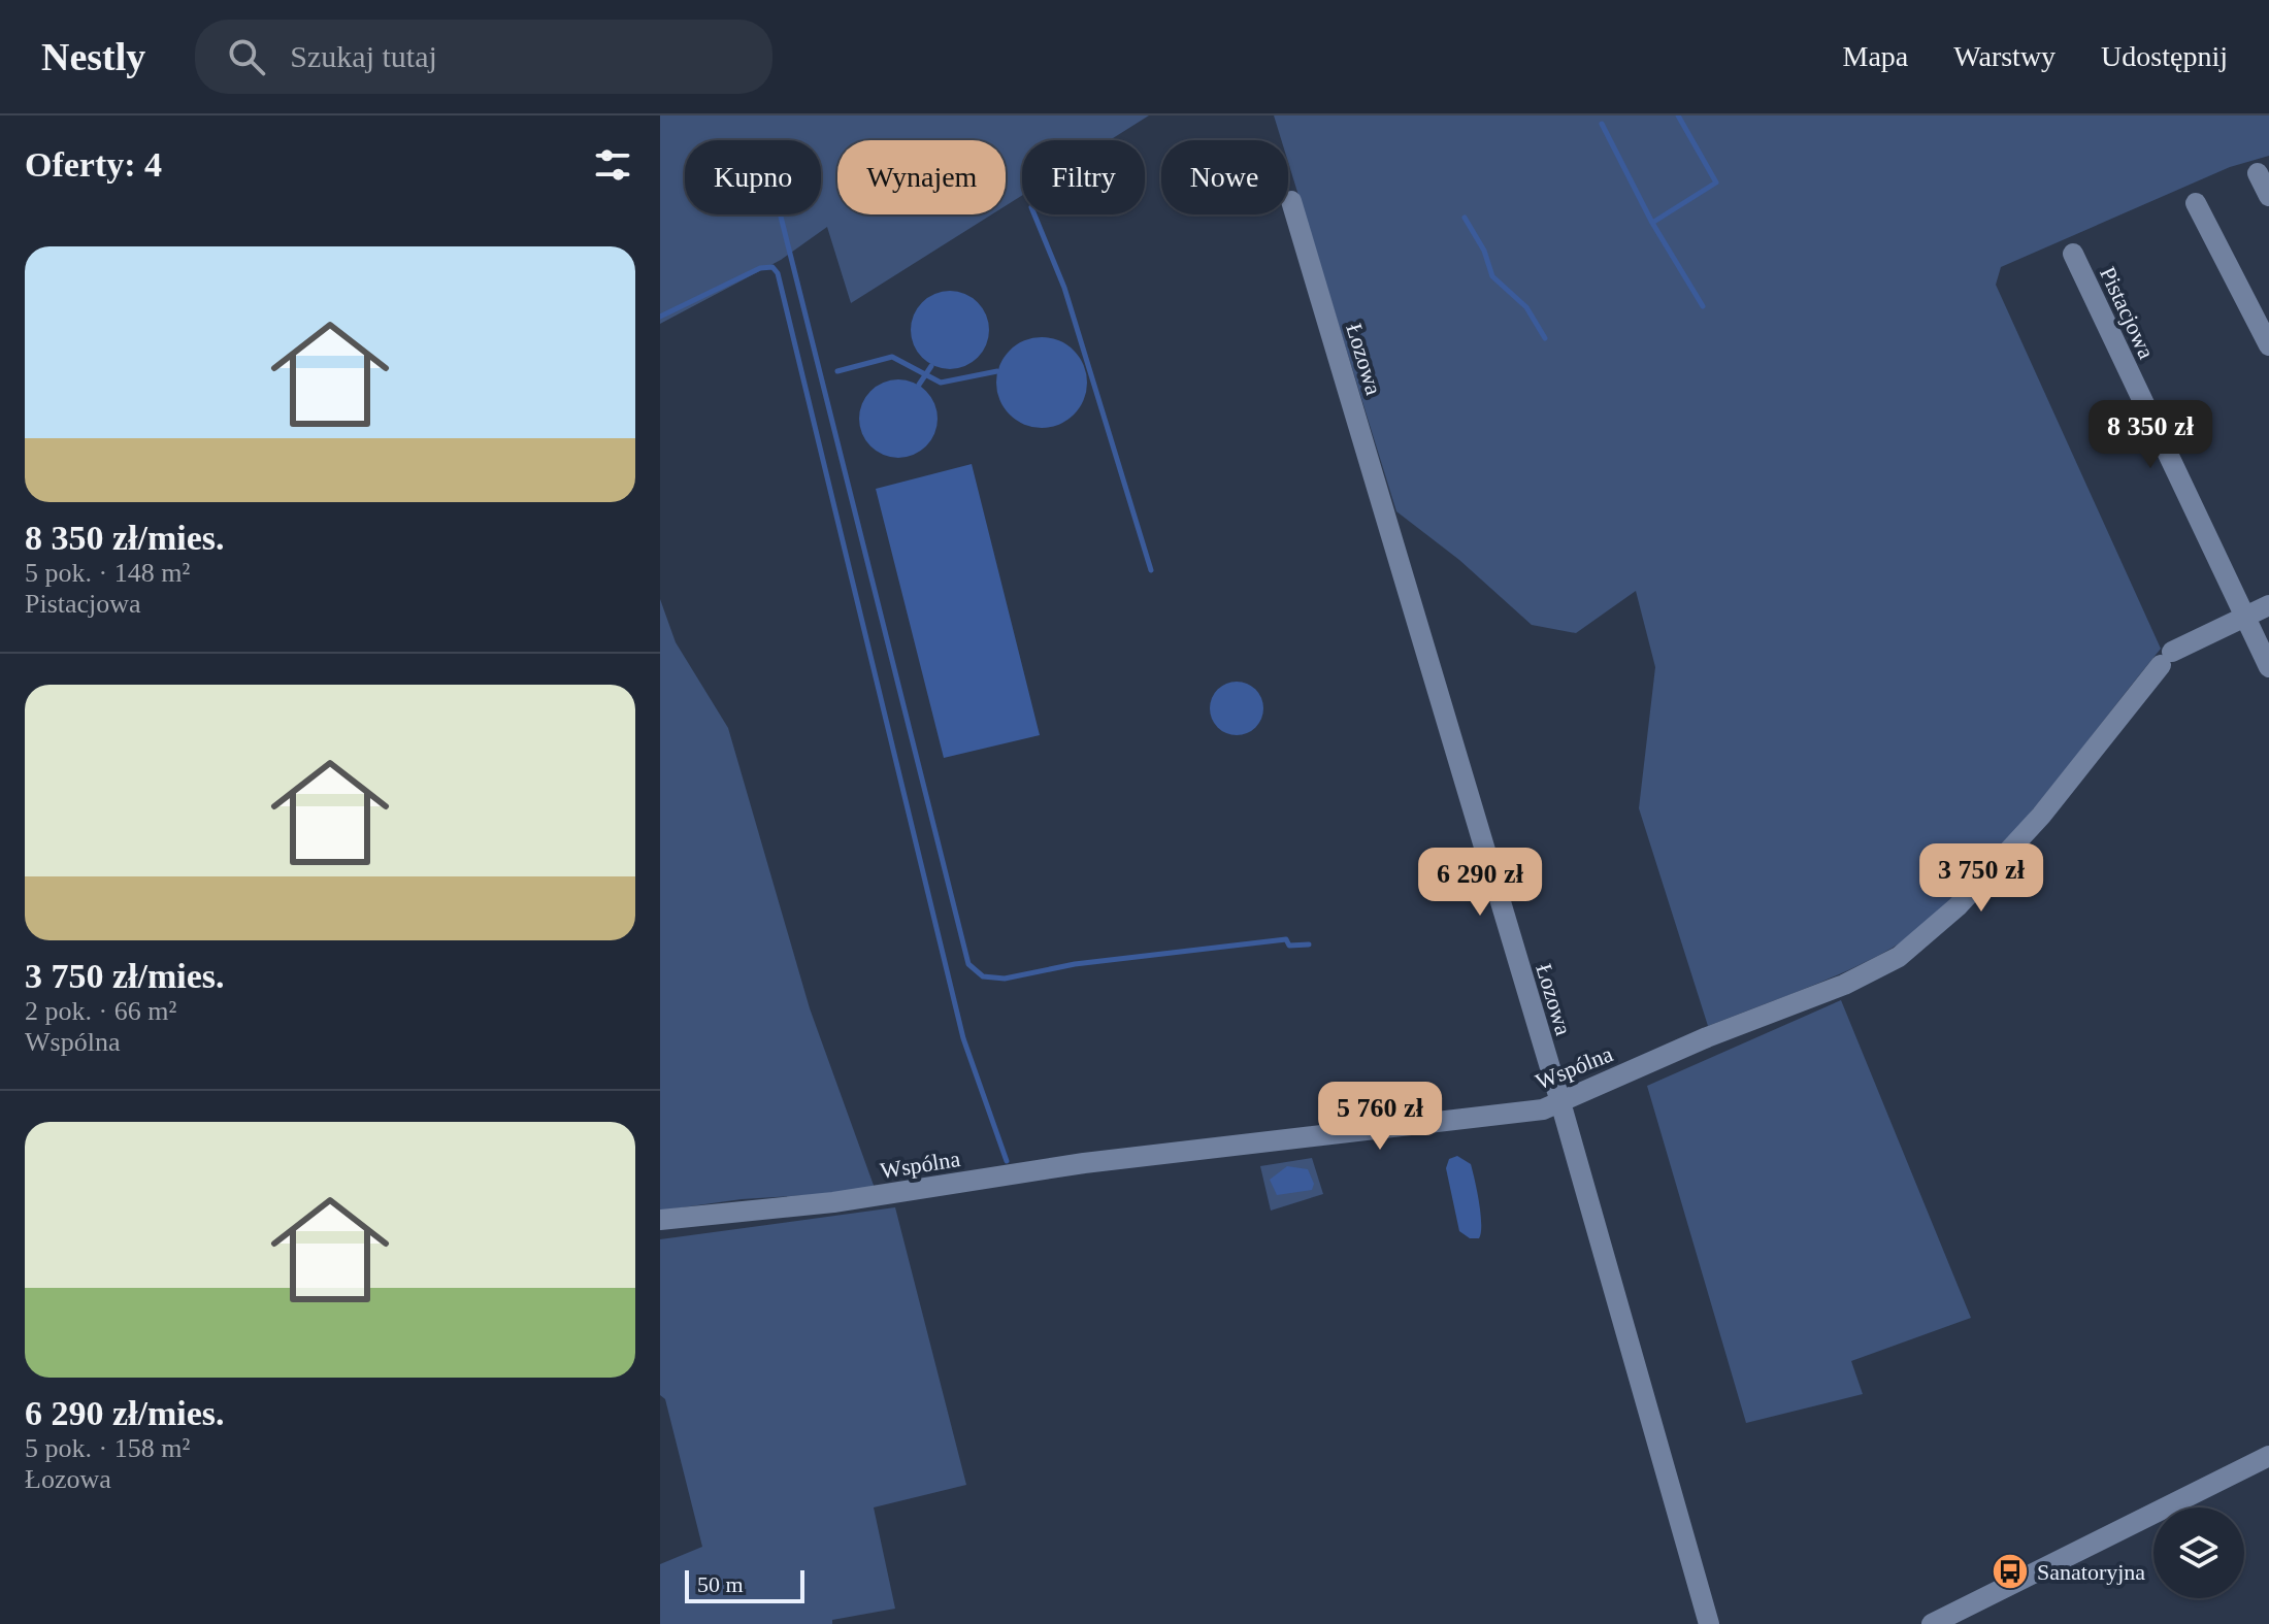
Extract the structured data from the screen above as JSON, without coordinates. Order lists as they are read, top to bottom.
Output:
{
  "streets": {
    "street": ["Pistacjowa", "Łozowa", "Wspólna"]
  },
  "crossings": [
    ["Pistacjowa", "Wspólna"],
    ["Łozowa", "Wspólna"]
  ],
  "places": {
    "bus stop": ["Sanatoryjna"]
  },
  "scale_bar": "50 m",
  "page": {
    "header": "Nestly",
    "search": "Szukaj tutaj",
    "nav": ["Mapa", "Warstwy", "Udostępnij"],
    "heading": "Oferty: 4",
    "chip": [
      "Kupno",
      "Wynajem",
      "Filtry",
      "Nowe"
    ],
    "list": [
      {
        "name": "8 350 zł/mies.",
        "note": "5 pok. · 148 m² · Pistacjowa"
      },
      {
        "name": "3 750 zł/mies.",
        "note": "2 pok. · 66 m² · Wspólna"
      },
      {
        "name": "6 290 zł/mies.",
        "note": "5 pok. · 158 m² · Łozowa"
      }
    ],
    "price": [
      "8 350 zł",
      "3 750 zł",
      "6 290 zł",
      "5 760 zł"
    ],
    "scale": "50 m"
  }
}
